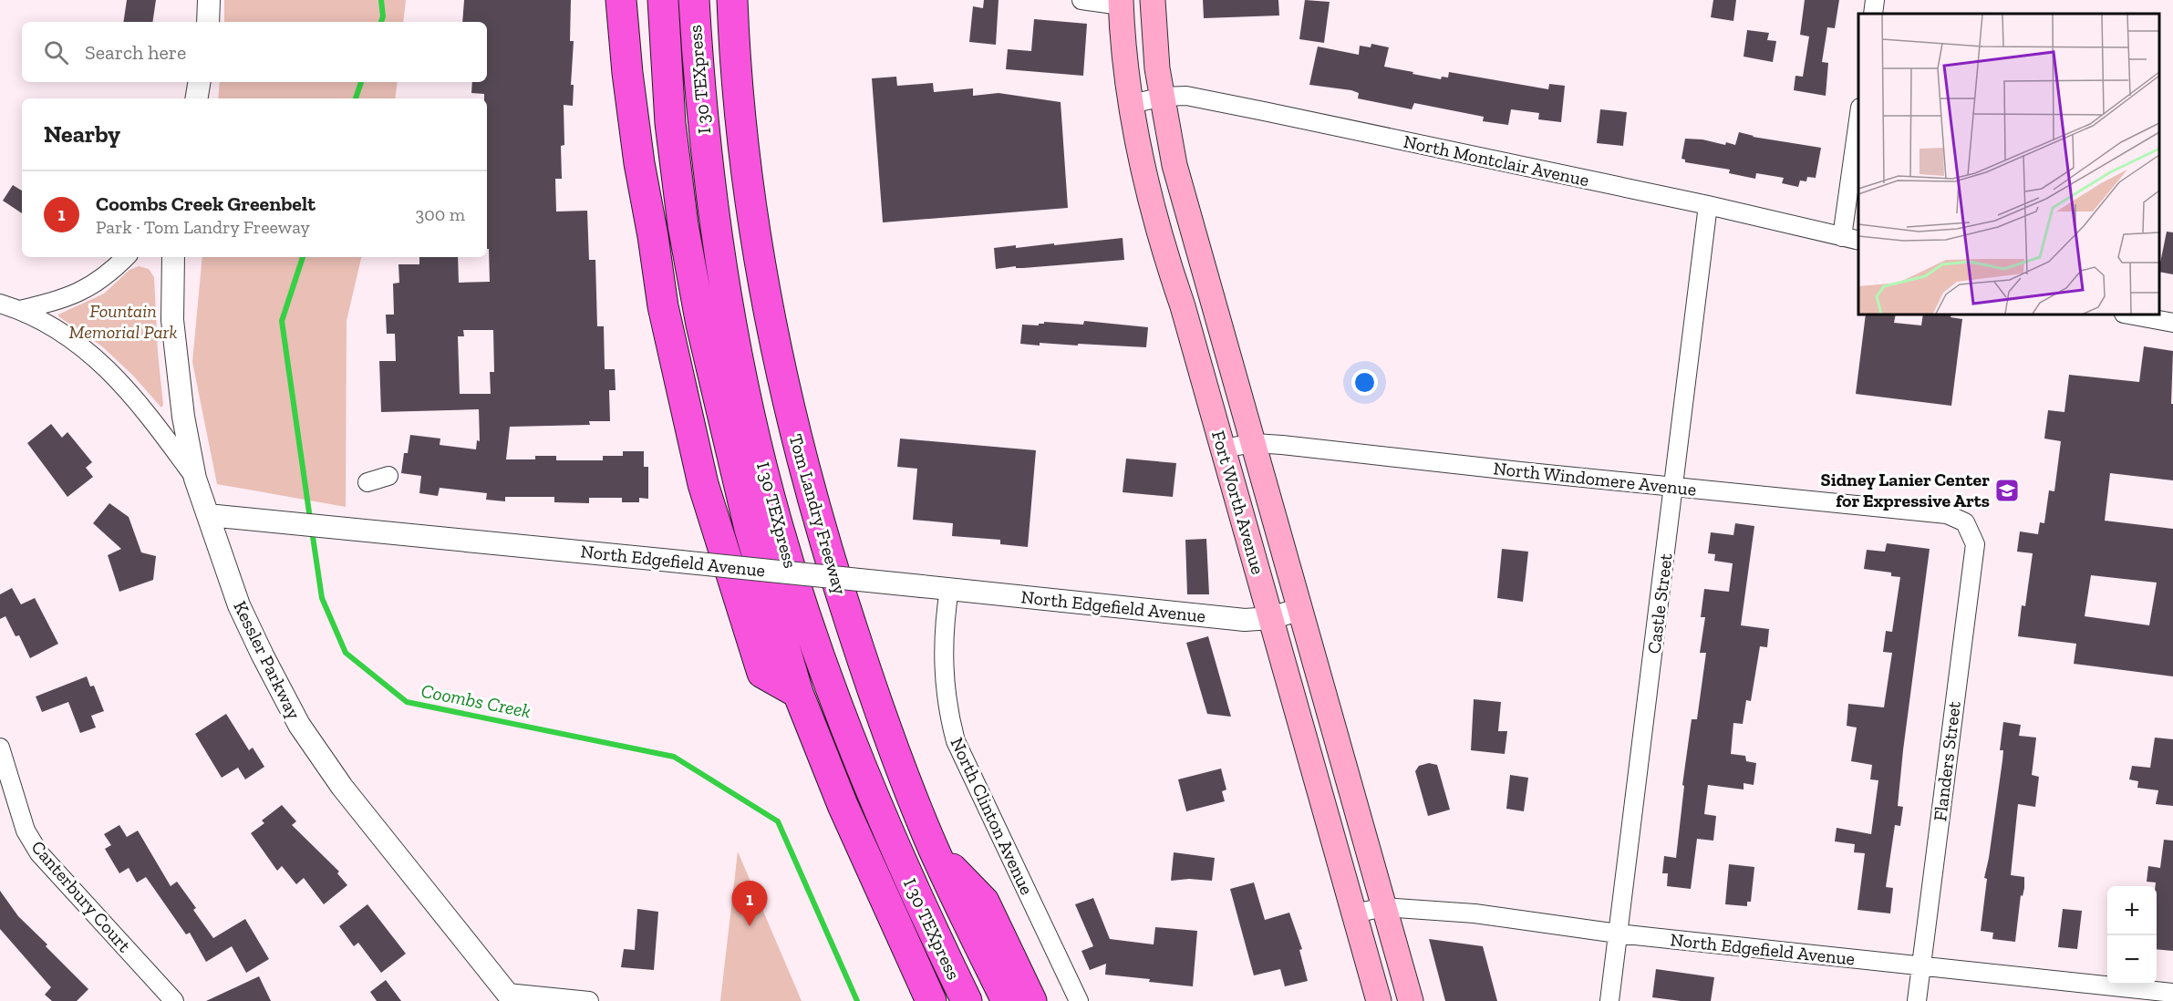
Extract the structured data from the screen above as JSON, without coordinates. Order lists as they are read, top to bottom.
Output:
{
  "streets": {
    "highway": ["I 30 TEXpress", "Tom Landry Freeway"],
    "main road": ["Fort Worth Avenue"],
    "street": [
      "North Montclair Avenue",
      "North Windomere Avenue",
      "North Edgefield Avenue",
      "Castle Street",
      "Kessler Parkway",
      "Flanders Street",
      "North Clinton Avenue",
      "Canterbury Court"
    ]
  },
  "crossings": [
    ["North Montclair Avenue", "Fort Worth Avenue"],
    ["North Montclair Avenue", "Castle Street"],
    ["North Windomere Avenue", "Fort Worth Avenue"],
    ["North Windomere Avenue", "Castle Street"],
    ["North Windomere Avenue", "Flanders Street"],
    ["Fort Worth Avenue", "North Edgefield Avenue"],
    ["North Edgefield Avenue", "Castle Street"],
    ["North Edgefield Avenue", "Kessler Parkway"],
    ["North Edgefield Avenue", "Flanders Street"],
    ["North Edgefield Avenue", "North Clinton Avenue"]
  ],
  "water": ["Coombs Creek"],
  "parks": ["Fountain Memorial Park"],
  "places": {
    "school or university": ["Sidney Lanier Center for Expressive Arts"]
  },
  "page": {
    "search": "Search here",
    "heading": "Nearby",
    "list": [
      {
        "mark": "1",
        "name": "Coombs Creek Greenbelt",
        "note": "Park · Tom Landry Freeway",
        "value": "300 m"
      }
    ],
    "pins": "1",
    "map_buttons": ["+", "−"]
  }
}
